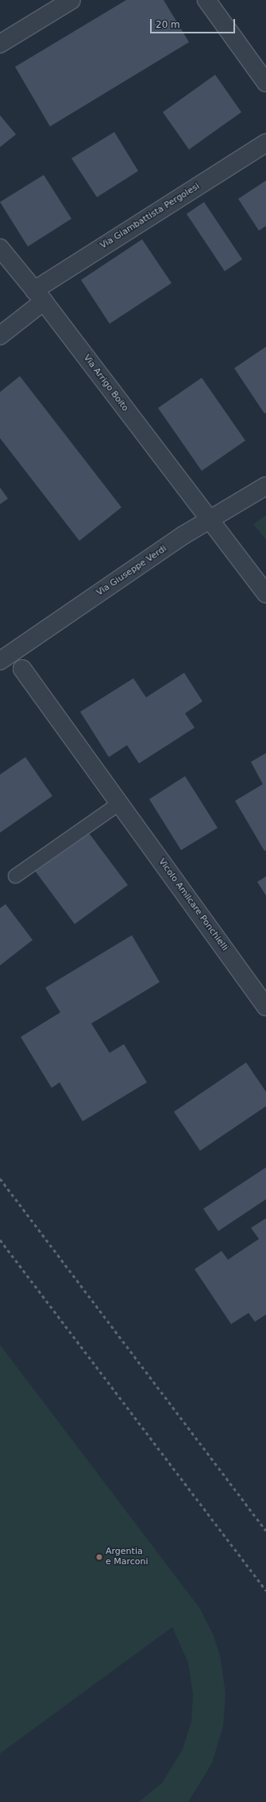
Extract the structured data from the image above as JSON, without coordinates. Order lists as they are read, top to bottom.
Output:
{
  "streets": {
    "street": [
      "Via Giambattista Pergolesi",
      "Via Arrigo Boito",
      "Via Giuseppe Verdi",
      "Vicolo Amilcare Ponchielli"
    ]
  },
  "crossings": [
    ["Via Giambattista Pergolesi", "Via Arrigo Boito"],
    ["Via Arrigo Boito", "Via Giuseppe Verdi"]
  ],
  "places": ["Argentia e Marconi"],
  "scale_bar": "20 m"
}
